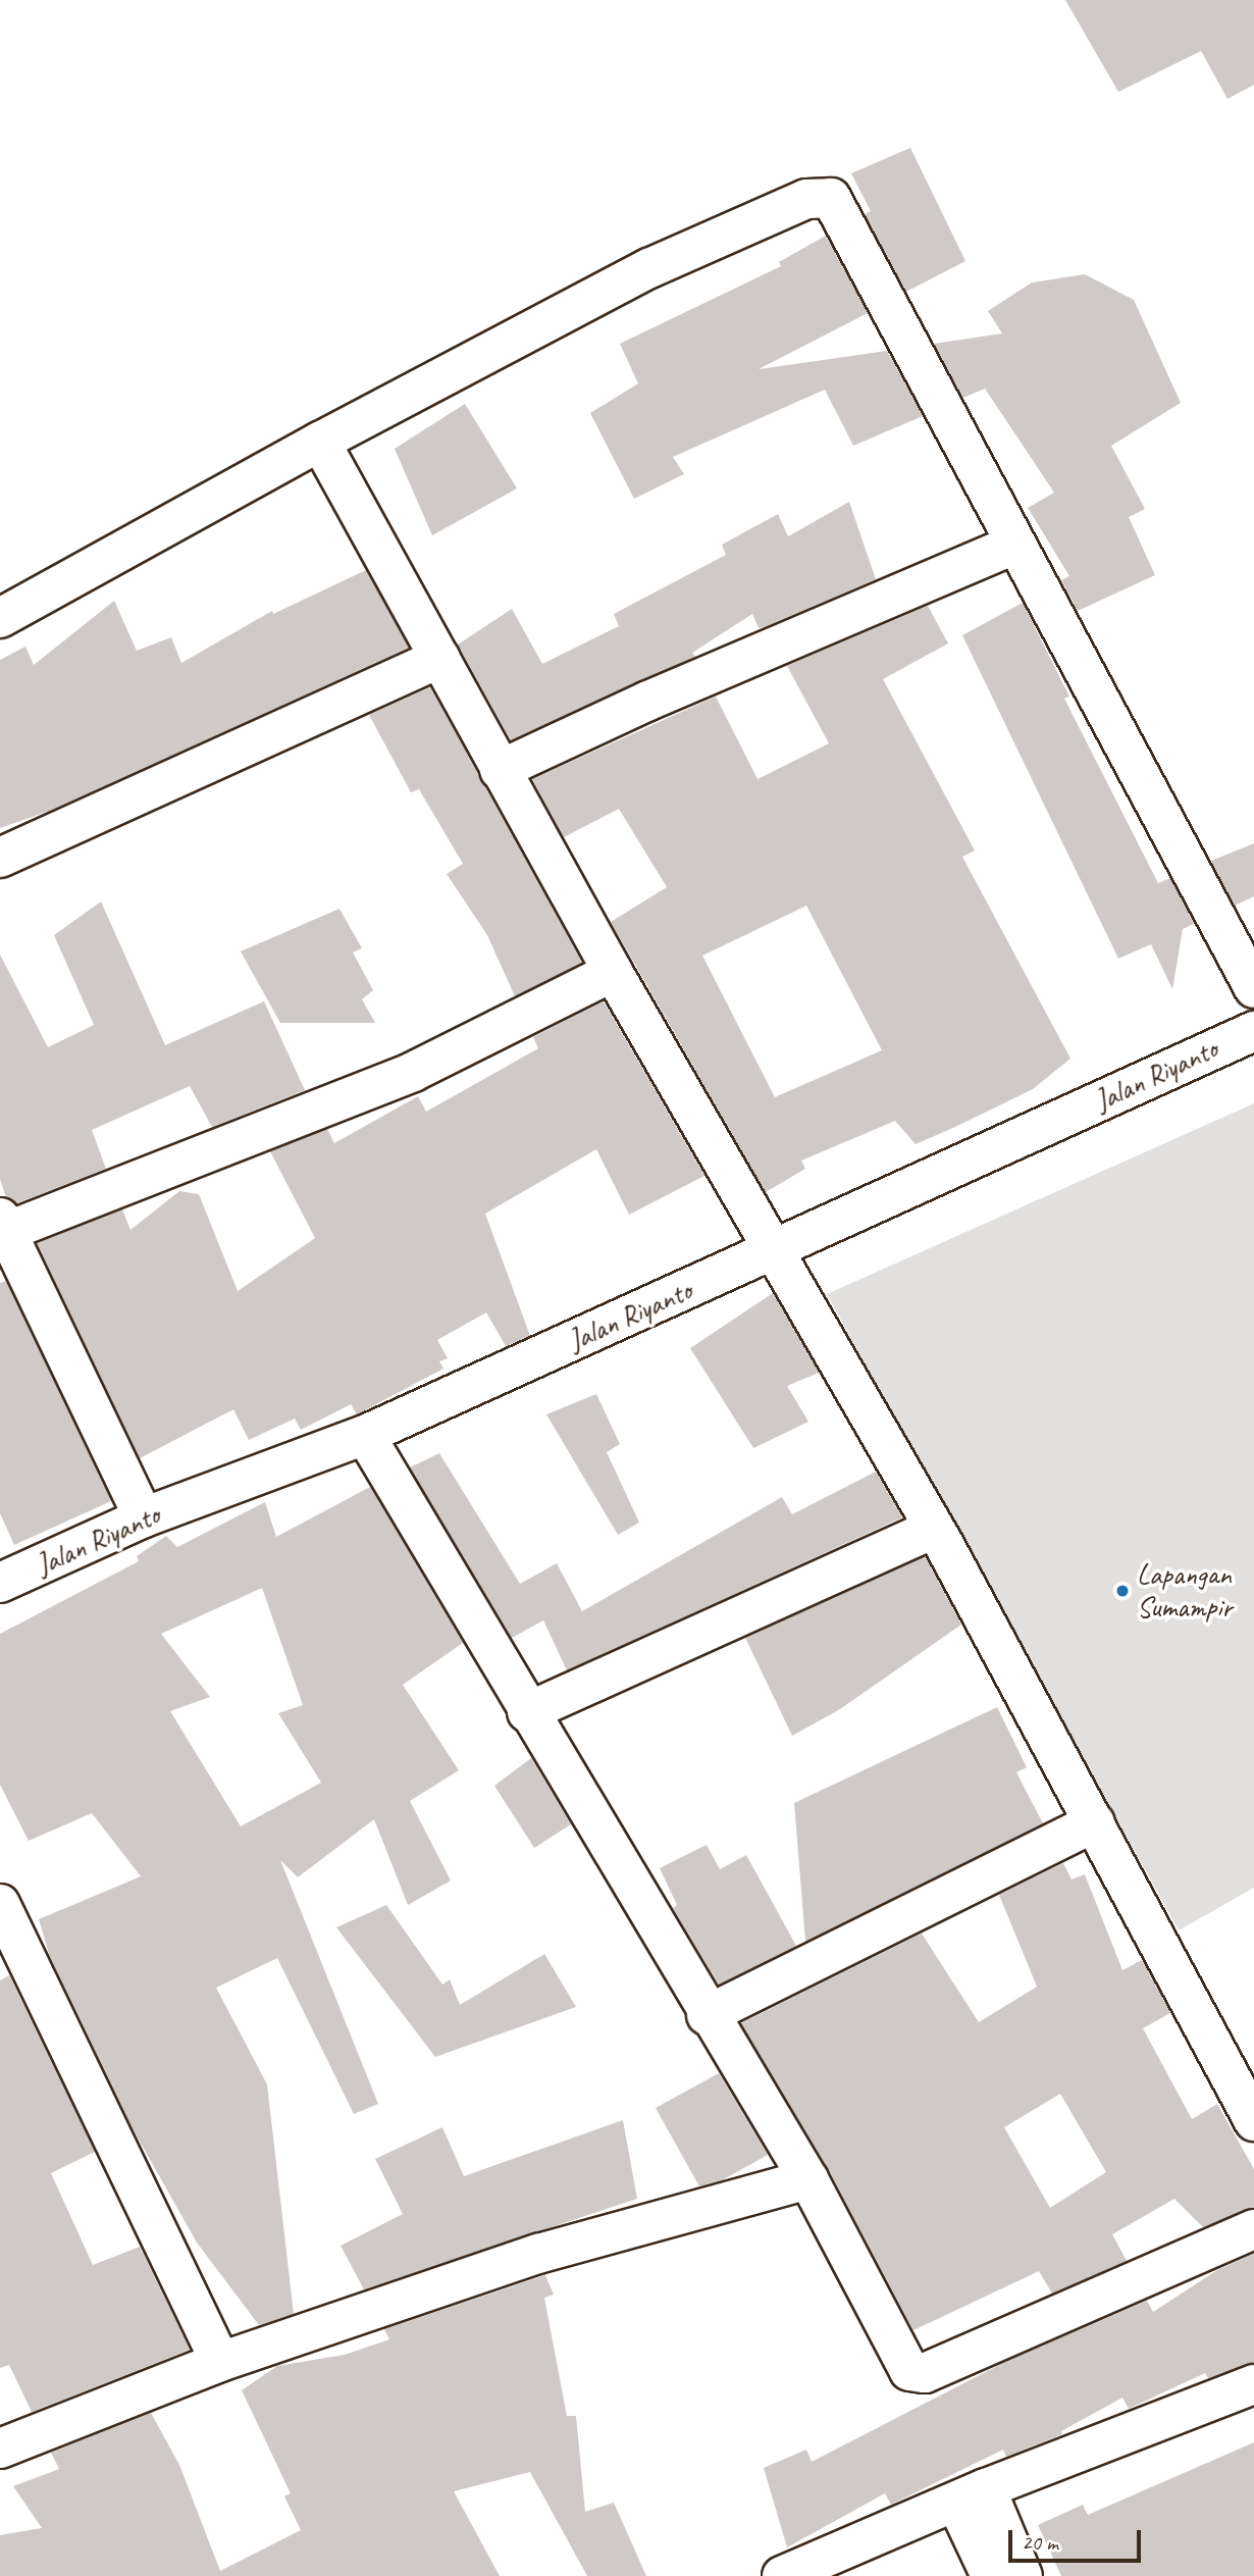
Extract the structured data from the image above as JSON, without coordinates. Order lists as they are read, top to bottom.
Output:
{
  "streets": {
    "street": ["Jalan Riyanto"]
  },
  "places": ["Lapangan Sumampir"],
  "scale_bar": "20 m"
}
